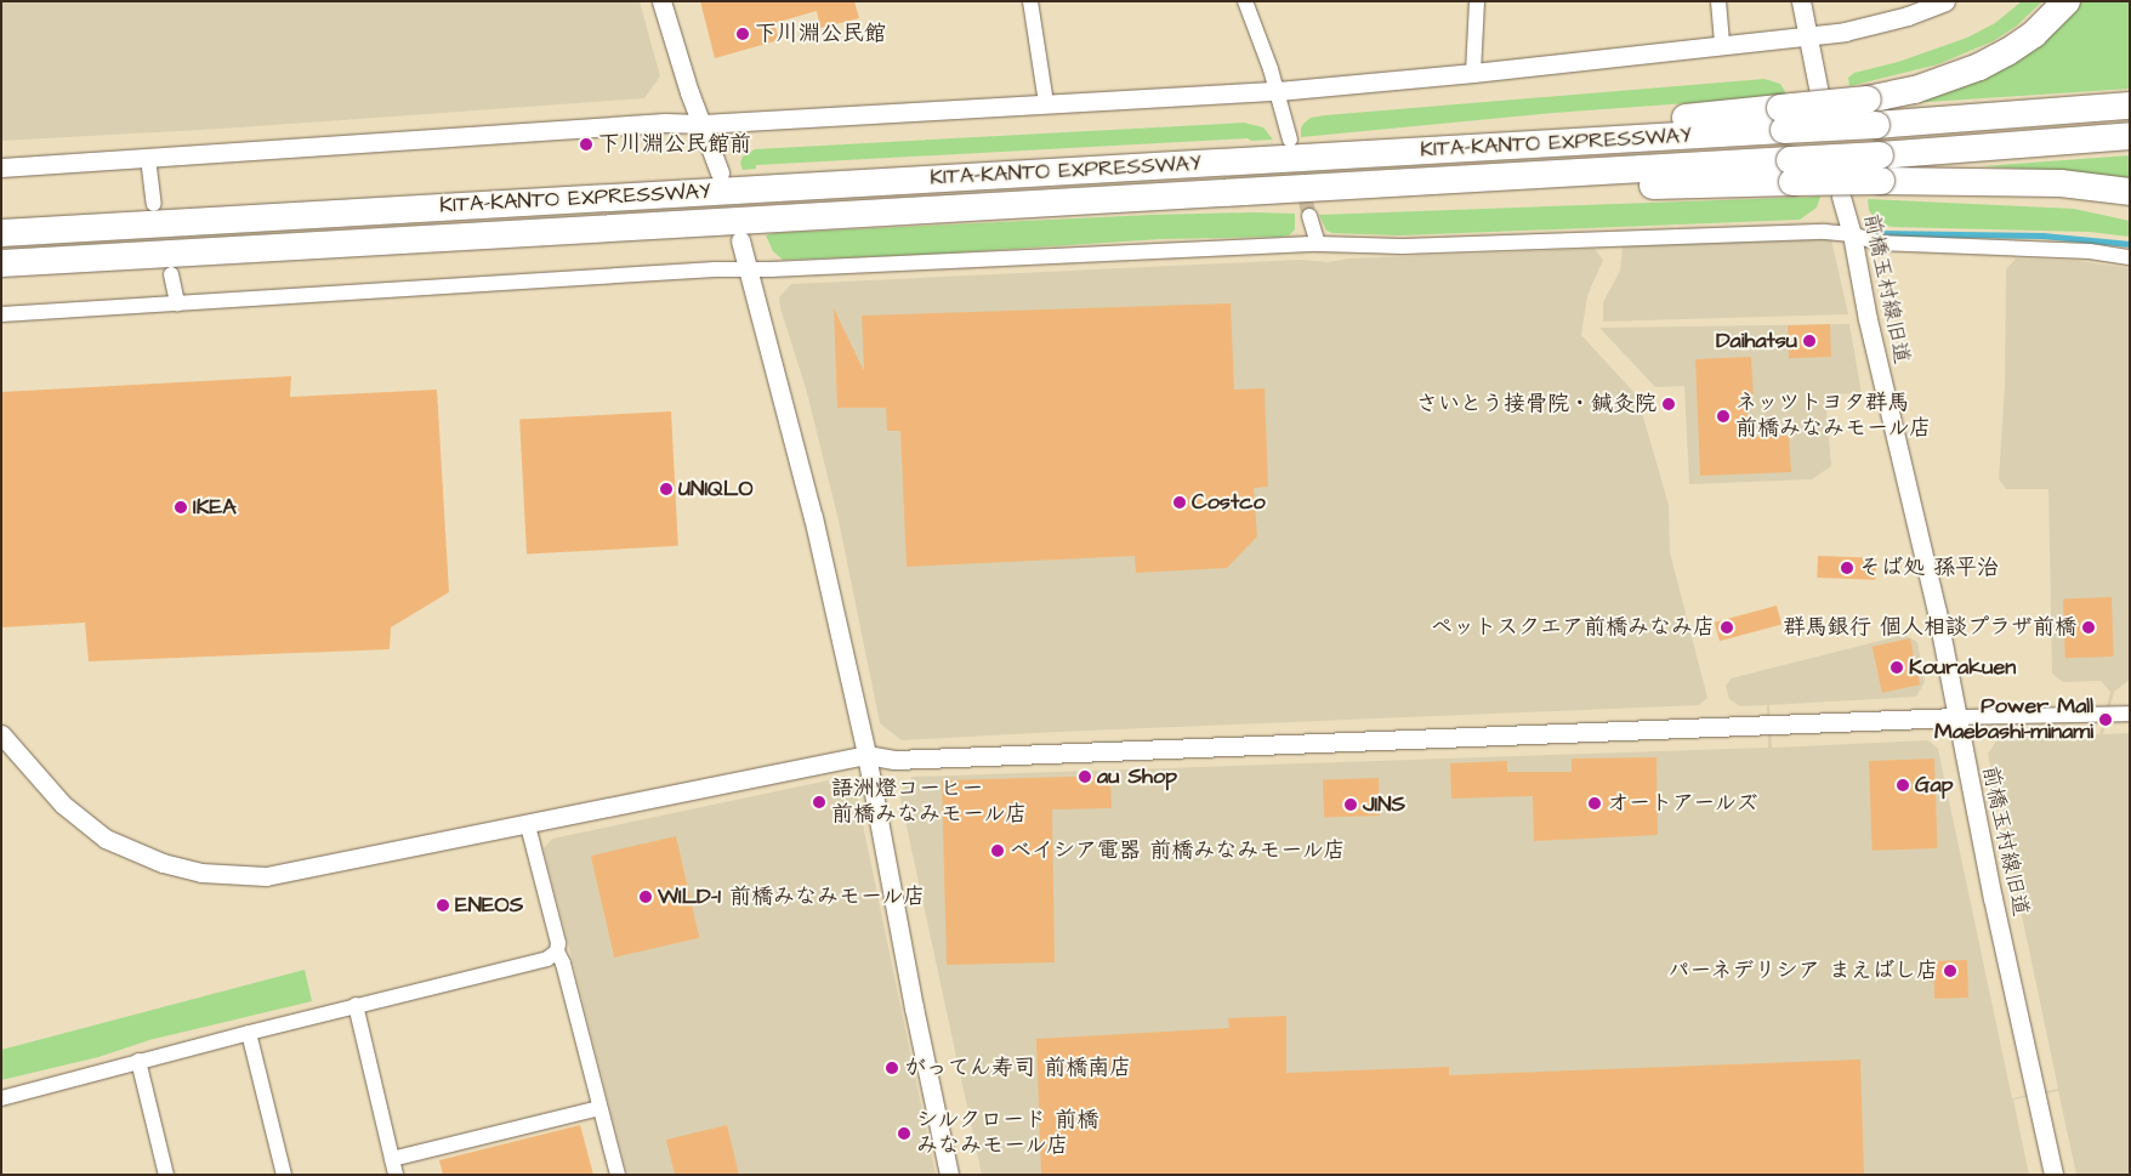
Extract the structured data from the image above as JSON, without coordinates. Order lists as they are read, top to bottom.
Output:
{
  "streets": {
    "highway": ["KITA-KANTO EXPRESSWAY"],
    "street": ["前橋玉村線旧道"]
  },
  "places": [
    "下川淵公民館",
    "下川淵公民館前",
    "Daihatsu",
    "さいとう接骨院・鍼灸院",
    "ネッツトヨタ群馬 前橋みなみモール店",
    "UNIQLO",
    "Costco",
    "IKEA",
    "そば処 孫平治",
    "ペットスクエア前橋みなみ店",
    "群馬銀行 個人相談プラザ前橋",
    "Kourakuen",
    "Power Mall Maebashi-minami",
    "au Shop",
    "Gap",
    "語洲燈コーヒー 前橋みなみモール店",
    "オートアールズ",
    "JINS",
    "ベイシア電器 前橋みなみモール店",
    "WILD-1 前橋みなみモール店",
    "ENEOS",
    "パーネデリシア まえばし店",
    "がってん寿司 前橋南店",
    "シルクロード 前橋 みなみモール店"
  ]
}
